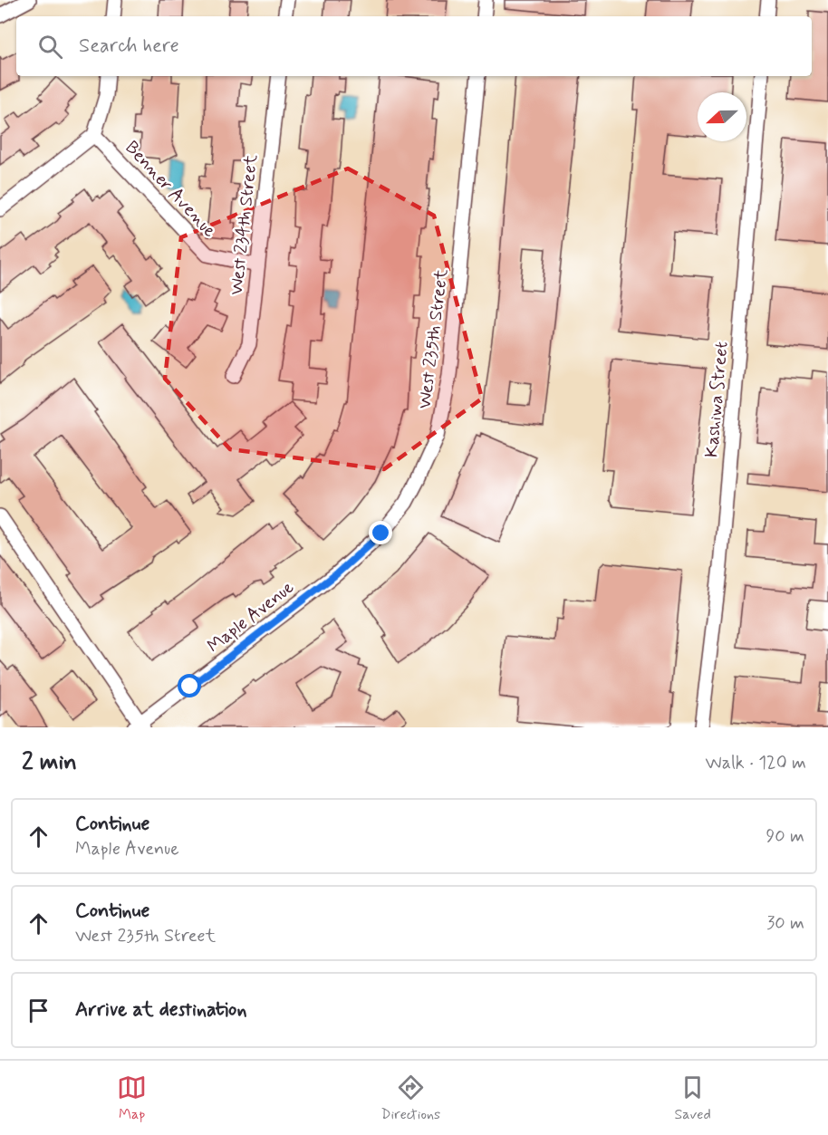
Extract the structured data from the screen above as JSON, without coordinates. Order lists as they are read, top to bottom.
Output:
{
  "streets": {
    "street": [
      "Benner Avenue",
      "West 234th Street",
      "West 235th Street",
      "Kashiwa Street",
      "Maple Avenue"
    ]
  },
  "crossings": [
    ["Benner Avenue", "West 234th Street"],
    ["West 235th Street", "Maple Avenue"]
  ],
  "north": "left",
  "page": {
    "search": "Search here",
    "heading": ["2 min", "Walk · 120 m"],
    "list": [
      ["Continue", "Maple Avenue", "90 m"],
      ["Continue", "West 235th Street", "30 m"],
      "Arrive at destination"
    ],
    "nav": ["Map", "Directions", "Saved"]
  }
}
